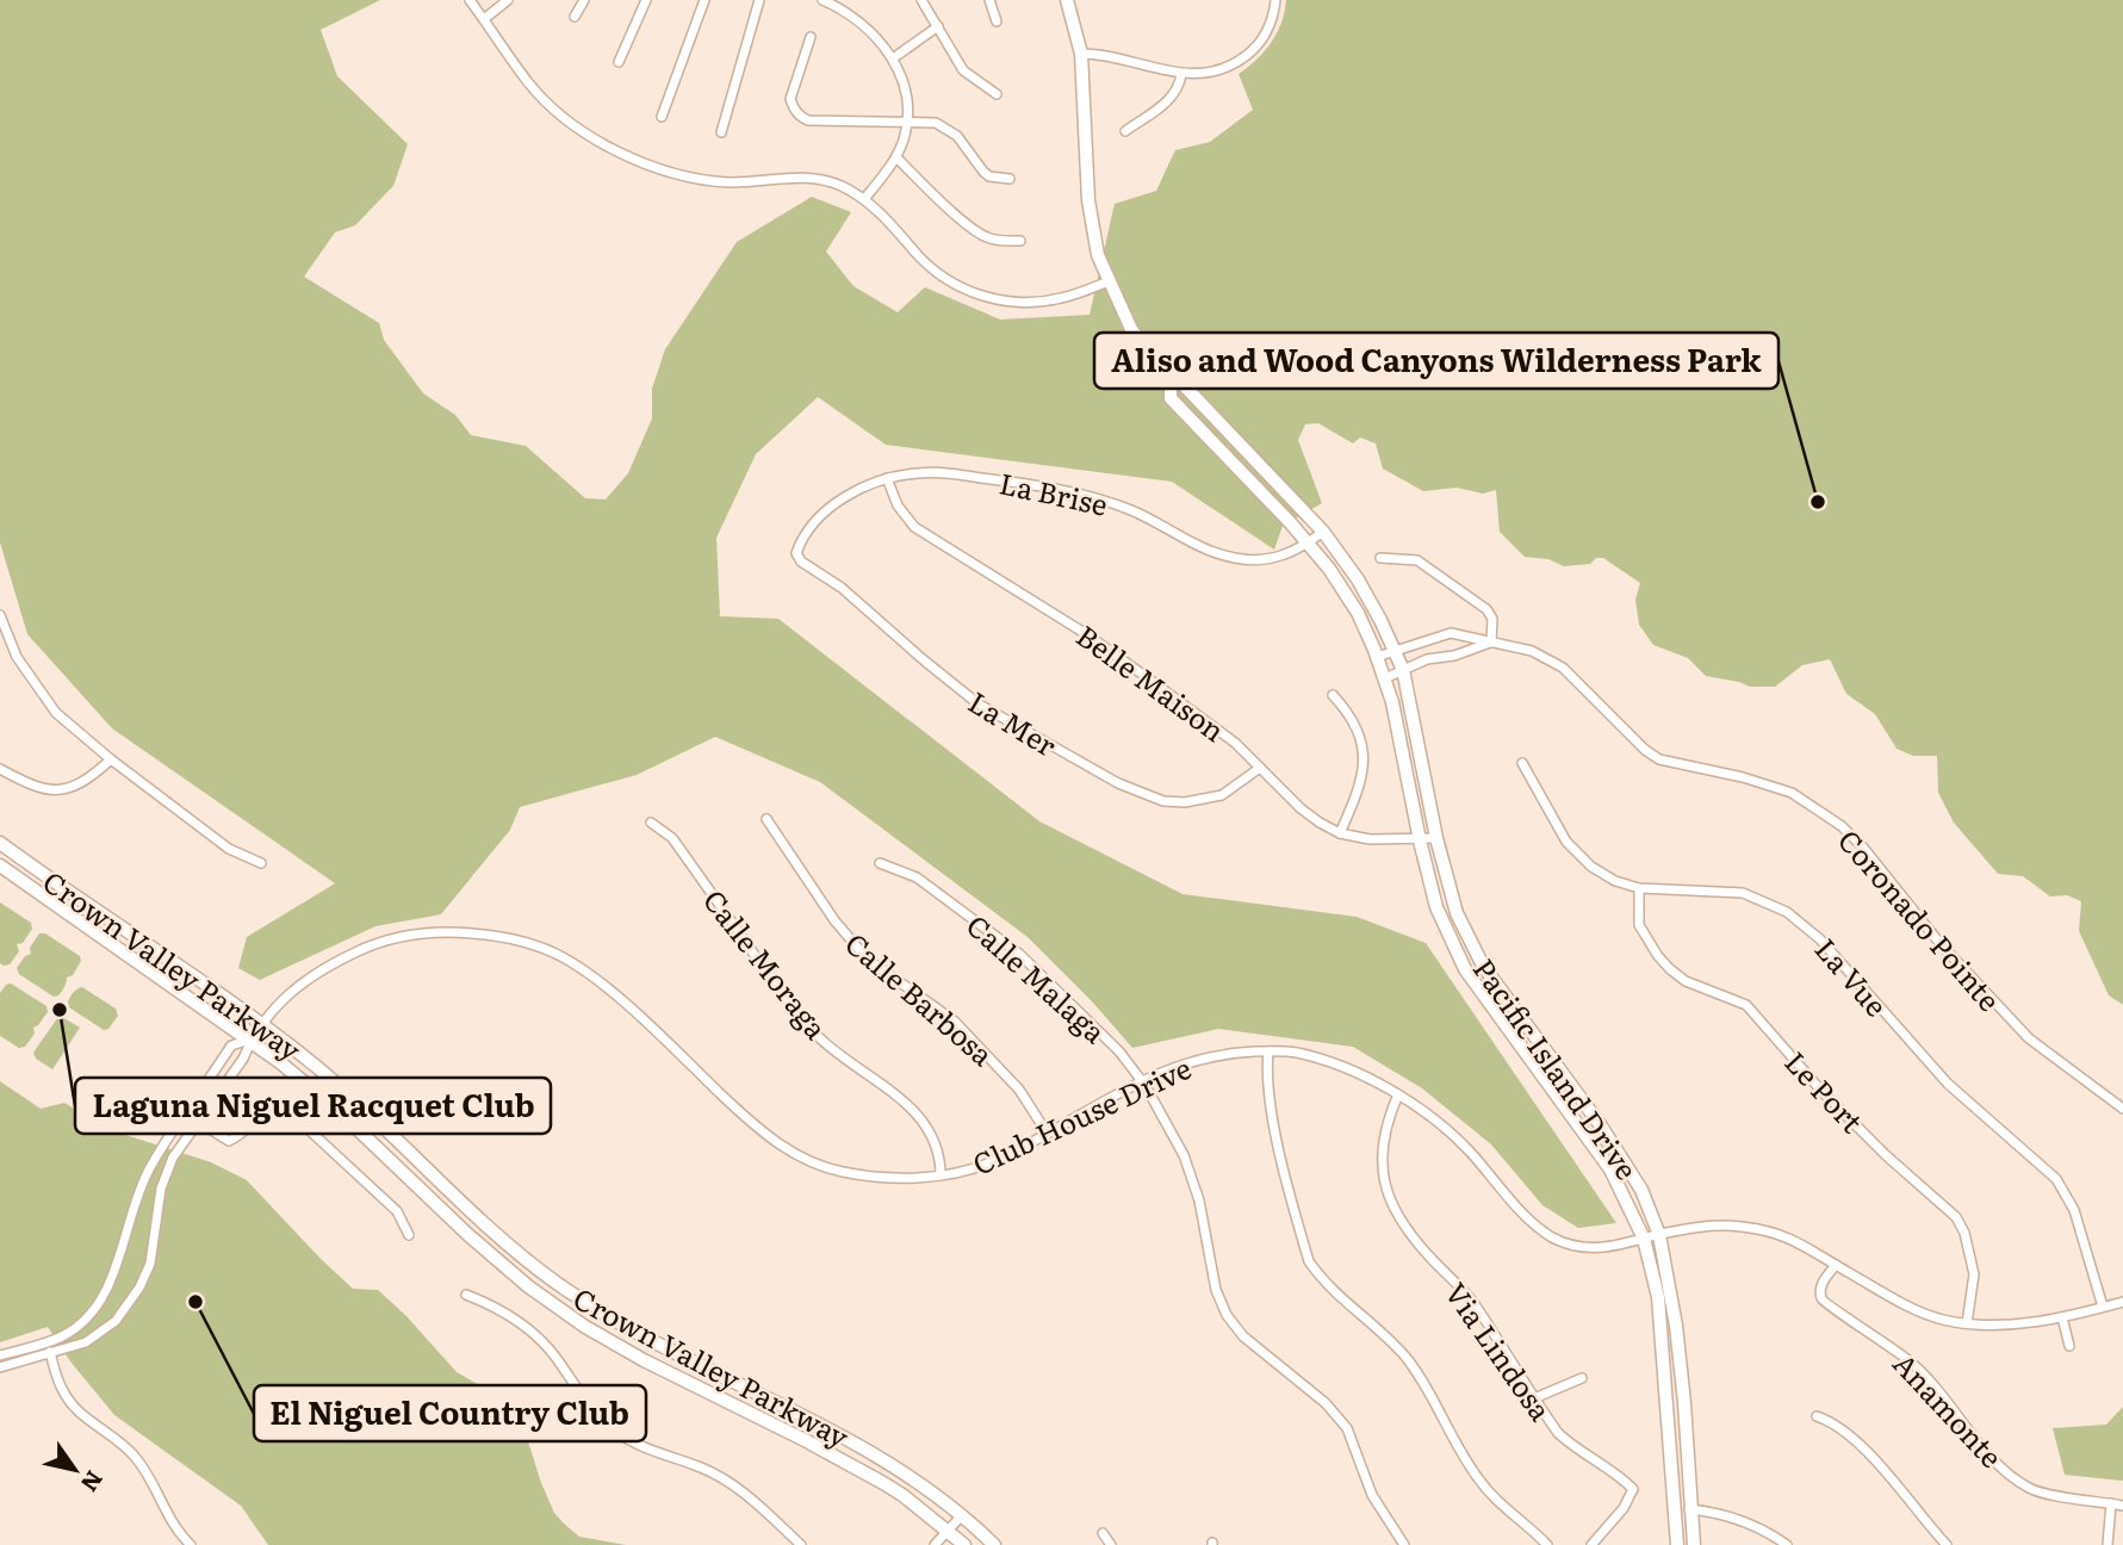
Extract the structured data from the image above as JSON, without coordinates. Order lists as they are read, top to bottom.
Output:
{
  "streets": {
    "main road": ["Crown Valley Parkway", "Pacific Island Drive"],
    "street": [
      "La Brise",
      "Belle Maison",
      "La Mer",
      "Coronado Pointe",
      "Calle Moraga",
      "La Vue",
      "Calle Malaga",
      "Calle Barbosa",
      "Le Port",
      "Club House Drive",
      "Via Lindosa",
      "Anamonte"
    ]
  },
  "crossings": [
    ["La Brise", "Belle Maison"],
    ["La Brise", "La Mer"],
    ["La Brise", "Pacific Island Drive"],
    ["Belle Maison", "La Mer"],
    ["Belle Maison", "Pacific Island Drive"],
    ["Coronado Pointe", "Pacific Island Drive"],
    ["Calle Moraga", "Club House Drive"],
    ["Crown Valley Parkway", "Club House Drive"],
    ["La Vue", "Le Port"],
    ["La Vue", "Club House Drive"],
    ["Calle Malaga", "Club House Drive"],
    ["Calle Barbosa", "Club House Drive"],
    ["Pacific Island Drive", "Club House Drive"],
    ["Le Port", "Club House Drive"],
    ["Club House Drive", "Via Lindosa"],
    ["Club House Drive", "Anamonte"]
  ],
  "places": ["Aliso and Wood Canyons Wilderness Park", "Laguna Niguel Racquet Club", "El Niguel Country Club"],
  "north": "bottom right"
}
